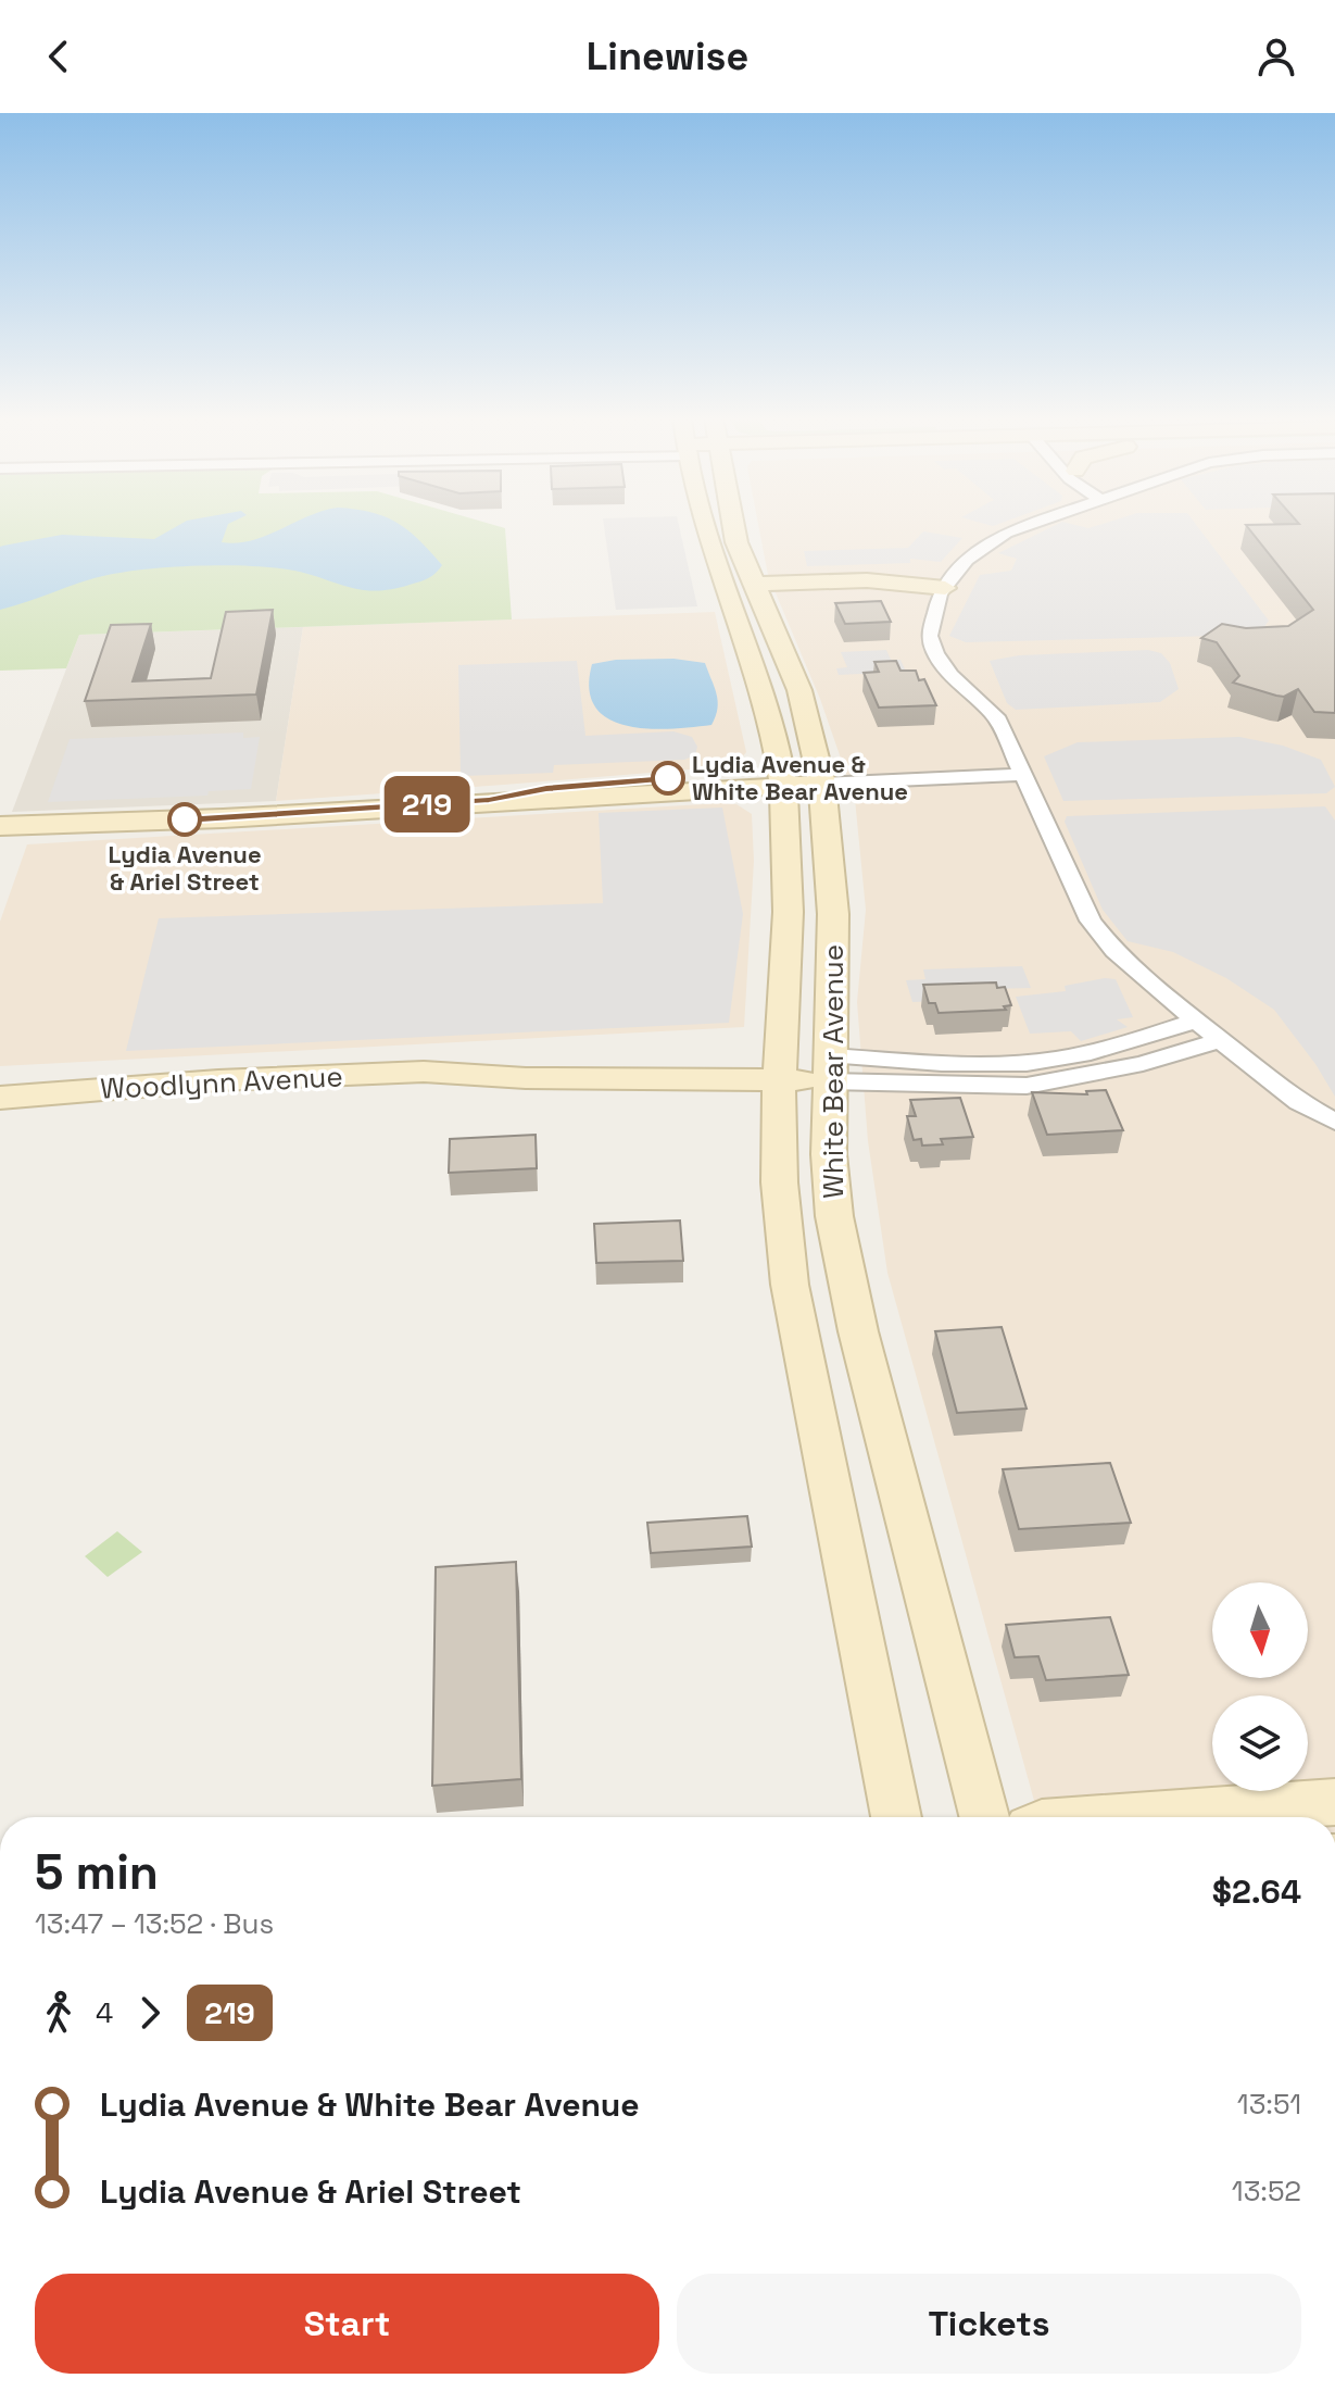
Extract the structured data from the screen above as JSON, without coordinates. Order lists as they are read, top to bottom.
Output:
{
  "streets": {
    "main road": ["White Bear Avenue", "Woodlynn Avenue"]
  },
  "crossings": [
    ["White Bear Avenue", "Woodlynn Avenue"]
  ],
  "places": ["Lydia Avenue & White Bear Avenue", "Lydia Avenue & Ariel Street"],
  "lines": ["bus line 219"],
  "north": "bottom",
  "page": {
    "header": "Linewise",
    "on_map": "219",
    "heading": ["5 min", "13:47 – 13:52 · Bus", "$2.64"],
    "legs": ["4", "219"],
    "list": [
      {
        "name": "Lydia Avenue & White Bear Avenue",
        "value": "13:51"
      },
      {
        "name": "Lydia Avenue & Ariel Street",
        "value": "13:52"
      }
    ],
    "buttons": ["Start", "Tickets"]
  }
}
